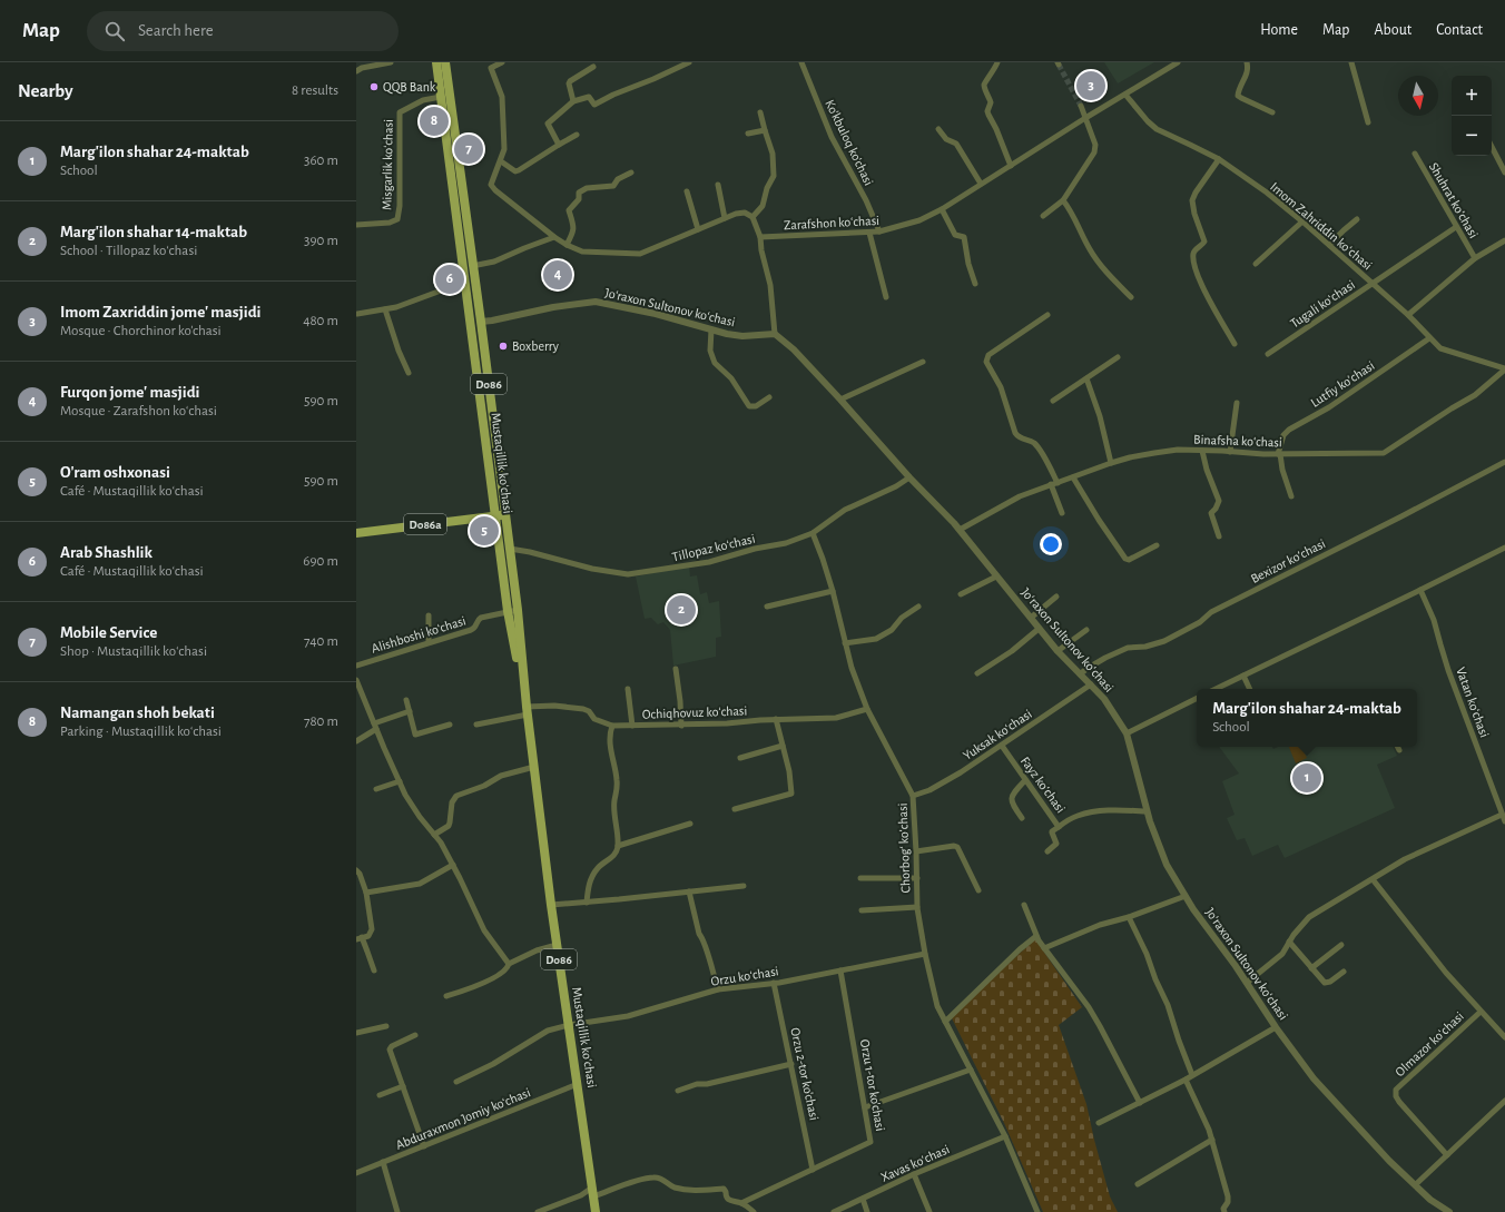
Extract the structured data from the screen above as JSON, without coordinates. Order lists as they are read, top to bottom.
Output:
{
  "streets": {
    "main road": ["D086", "Mustaqillik koʻchasi", "D086a"],
    "street": [
      "Ko'kbuloq ko'chasi",
      "Misgarlik koʻchasi",
      "Shuhrat koʻchasi",
      "Zarafshon koʻchasi",
      "Imom Zahriddin koʻchasi",
      "Tugali koʻchasi",
      "Joʻraxon Sultonov koʻchasi",
      "Lutfiy koʻchasi",
      "Binafsha koʻchasi",
      "Tillopaz koʻchasi",
      "Bexizor koʻchasi",
      "Alishboshi koʻchasi",
      "Vatan koʻchasi",
      "Ochiqhovuz koʻchasi",
      "Yuksak koʻchasi",
      "Fayz koʻchasi",
      "Chorbogʻ koʻchasi",
      "Orzu koʻchasi",
      "Olmazor koʻchasi",
      "Orzu 2-tor ko'chasi",
      "Orzu 1-tor ko'chasi",
      "Abduraxmon Jomiy koʻchasi",
      "Xavas koʻchasi"
    ]
  },
  "crossings": [
    ["Ko'kbuloq ko'chasi", "Zarafshon koʻchasi"],
    ["Misgarlik koʻchasi", "Mustaqillik koʻchasi"],
    ["Shuhrat koʻchasi", "Tugali koʻchasi"],
    ["Zarafshon koʻchasi", "Imom Zahriddin koʻchasi"],
    ["Imom Zahriddin koʻchasi", "Tugali koʻchasi"],
    ["Imom Zahriddin koʻchasi", "Lutfiy koʻchasi"],
    ["Imom Zahriddin koʻchasi", "Binafsha koʻchasi"],
    ["Joʻraxon Sultonov koʻchasi", "Binafsha koʻchasi"],
    ["Joʻraxon Sultonov koʻchasi", "Mustaqillik koʻchasi"],
    ["Joʻraxon Sultonov koʻchasi", "Tillopaz koʻchasi"],
    ["Joʻraxon Sultonov koʻchasi", "Bexizor koʻchasi"],
    ["Joʻraxon Sultonov koʻchasi", "Yuksak koʻchasi"],
    ["Joʻraxon Sultonov koʻchasi", "Fayz koʻchasi"],
    ["Lutfiy koʻchasi", "Binafsha koʻchasi"],
    ["Mustaqillik koʻchasi", "D086a"],
    ["Mustaqillik koʻchasi", "Tillopaz koʻchasi"],
    ["Mustaqillik koʻchasi", "Alishboshi koʻchasi"],
    ["Mustaqillik koʻchasi", "Ochiqhovuz koʻchasi"],
    ["Mustaqillik koʻchasi", "Orzu koʻchasi"],
    ["Mustaqillik koʻchasi", "Abduraxmon Jomiy koʻchasi"],
    ["Tillopaz koʻchasi", "Chorbogʻ koʻchasi"],
    ["Ochiqhovuz koʻchasi", "Chorbogʻ koʻchasi"],
    ["Yuksak koʻchasi", "Fayz koʻchasi"],
    ["Yuksak koʻchasi", "Chorbogʻ koʻchasi"],
    ["Chorbogʻ koʻchasi", "Orzu koʻchasi"],
    ["Chorbogʻ koʻchasi", "Xavas koʻchasi"],
    ["Orzu koʻchasi", "Orzu 2-tor ko'chasi"],
    ["Orzu koʻchasi", "Orzu 1-tor ko'chasi"],
    ["Orzu 2-tor ko'chasi", "Orzu 1-tor ko'chasi"]
  ],
  "places": ["QQB Bank", "Boxberry"],
  "north": "bottom",
  "page": {
    "header": "Map",
    "search": "Search here",
    "nav": [
      "Home",
      "Map",
      "About",
      "Contact"
    ],
    "heading": ["Nearby", "8 results"],
    "pins": [
      "3",
      "8",
      "7",
      "4",
      "6",
      "5",
      "2",
      "1"
    ],
    "map_buttons": ["+", "−"],
    "list": [
      {
        "mark": "1",
        "name": "Marg'ilon shahar 24-maktab",
        "note": "School",
        "value": "360 m"
      },
      {
        "mark": "2",
        "name": "Marg'ilon shahar 14-maktab",
        "note": "School · Tillopaz koʻchasi",
        "value": "390 m"
      },
      {
        "mark": "3",
        "name": "Imom Zaxriddin jome' masjidi",
        "note": "Mosque · Chorchinor ko'chasi",
        "value": "480 m"
      },
      {
        "mark": "4",
        "name": "Furqon jome' masjidi",
        "note": "Mosque · Zarafshon koʻchasi",
        "value": "590 m"
      },
      {
        "mark": "5",
        "name": "O'ram oshxonasi",
        "note": "Café · Mustaqillik koʻchasi",
        "value": "590 m"
      },
      {
        "mark": "6",
        "name": "Arab Shashlik",
        "note": "Café · Mustaqillik koʻchasi",
        "value": "690 m"
      },
      {
        "mark": "7",
        "name": "Mobile Service",
        "note": "Shop · Mustaqillik koʻchasi",
        "value": "740 m"
      },
      {
        "mark": "8",
        "name": "Namangan shoh bekati",
        "note": "Parking · Mustaqillik koʻchasi",
        "value": "780 m"
      }
    ],
    "popup": ["Marg'ilon shahar 24-maktab", "School"]
  }
}
